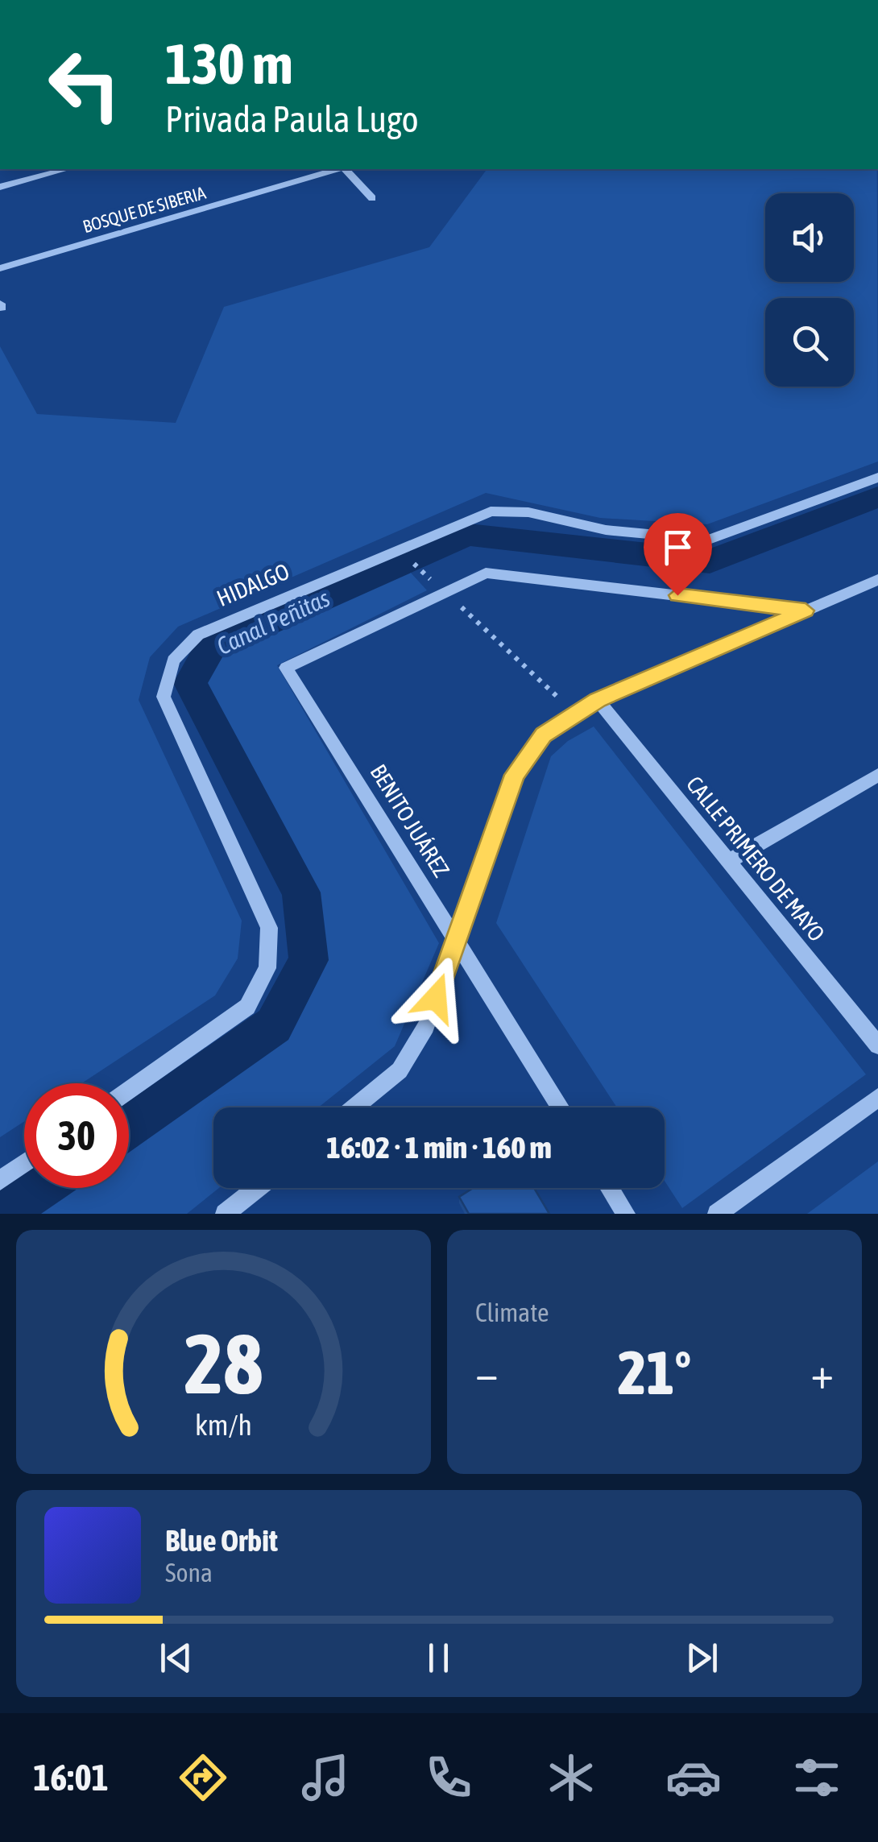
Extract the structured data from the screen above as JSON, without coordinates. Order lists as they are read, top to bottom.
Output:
{
  "streets": {
    "street": [
      "BOSQUE DE SIBERIA",
      "HIDALGO",
      "BENITO JUÁREZ",
      "CALLE PRIMERO DE MAYO"
    ]
  },
  "water": ["Canal Peñitas"],
  "page": {
    "turn": ["130 m", "Privada Paula Lugo"],
    "limit": "30",
    "trip": "16:02 · 1 min · 160 m",
    "tile": "Climate",
    "heat": ["−", "21°", "+"],
    "song": ["Blue Orbit", "Sona"],
    "tabs": "16:01",
    "gauge": ["28", "km/h"]
  }
}
